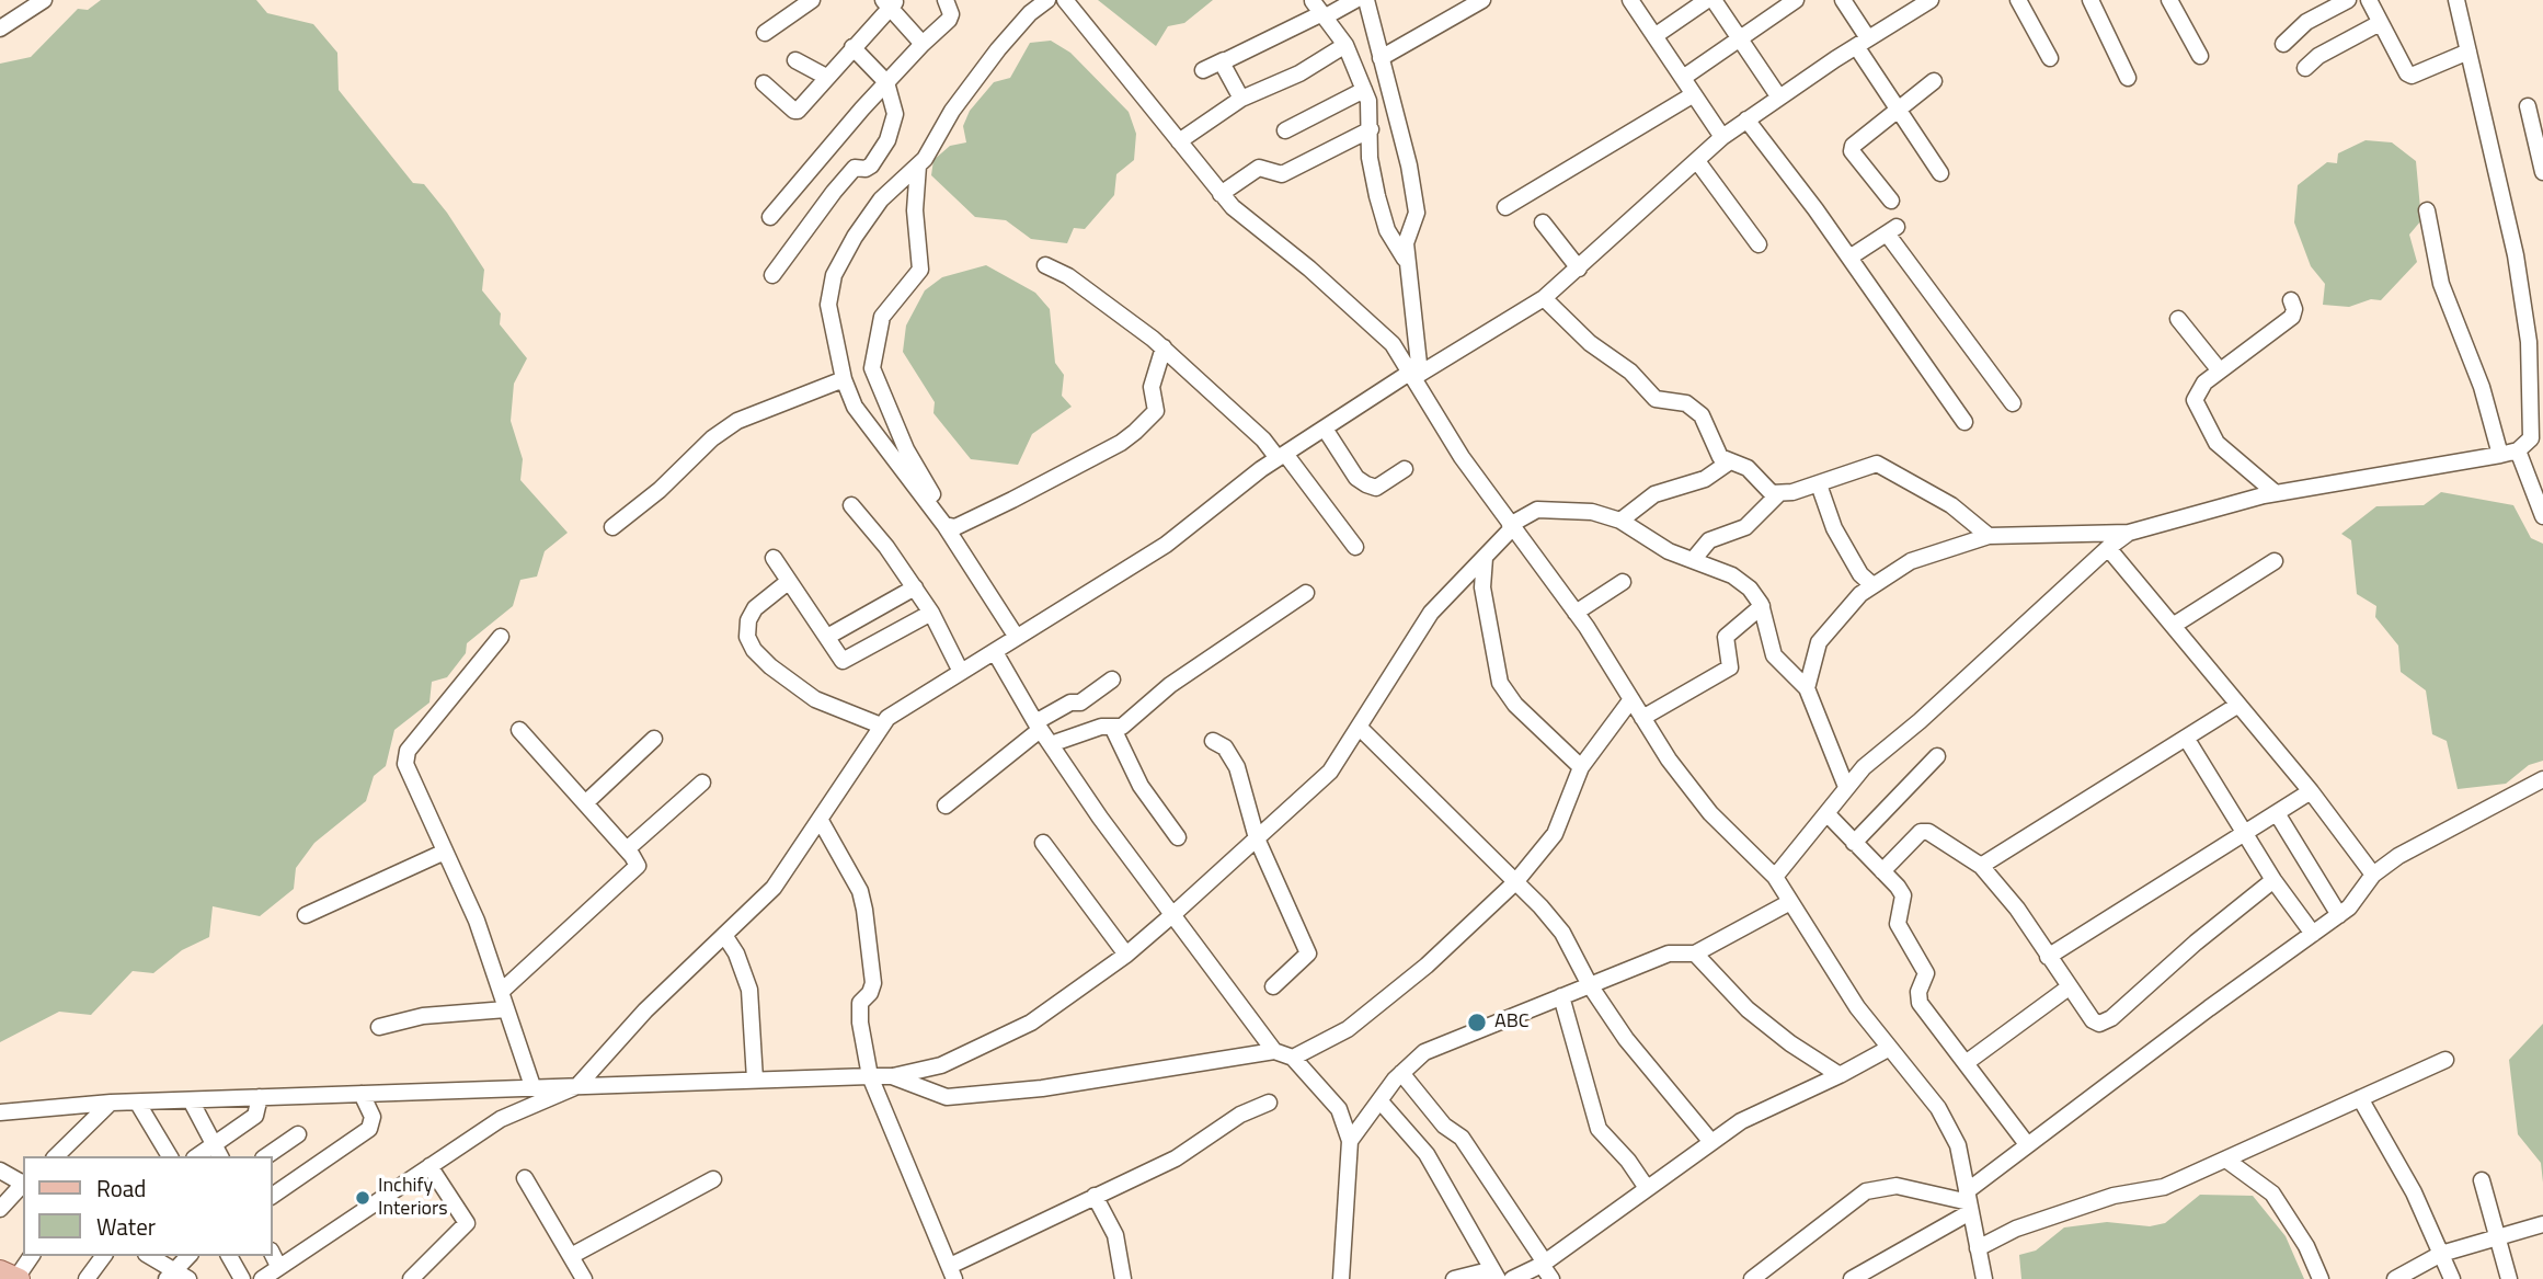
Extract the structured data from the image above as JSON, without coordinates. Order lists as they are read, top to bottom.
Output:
{
  "places": ["ABC", "Inchify Interiors"],
  "legend": ["Road", "Water"]
}
